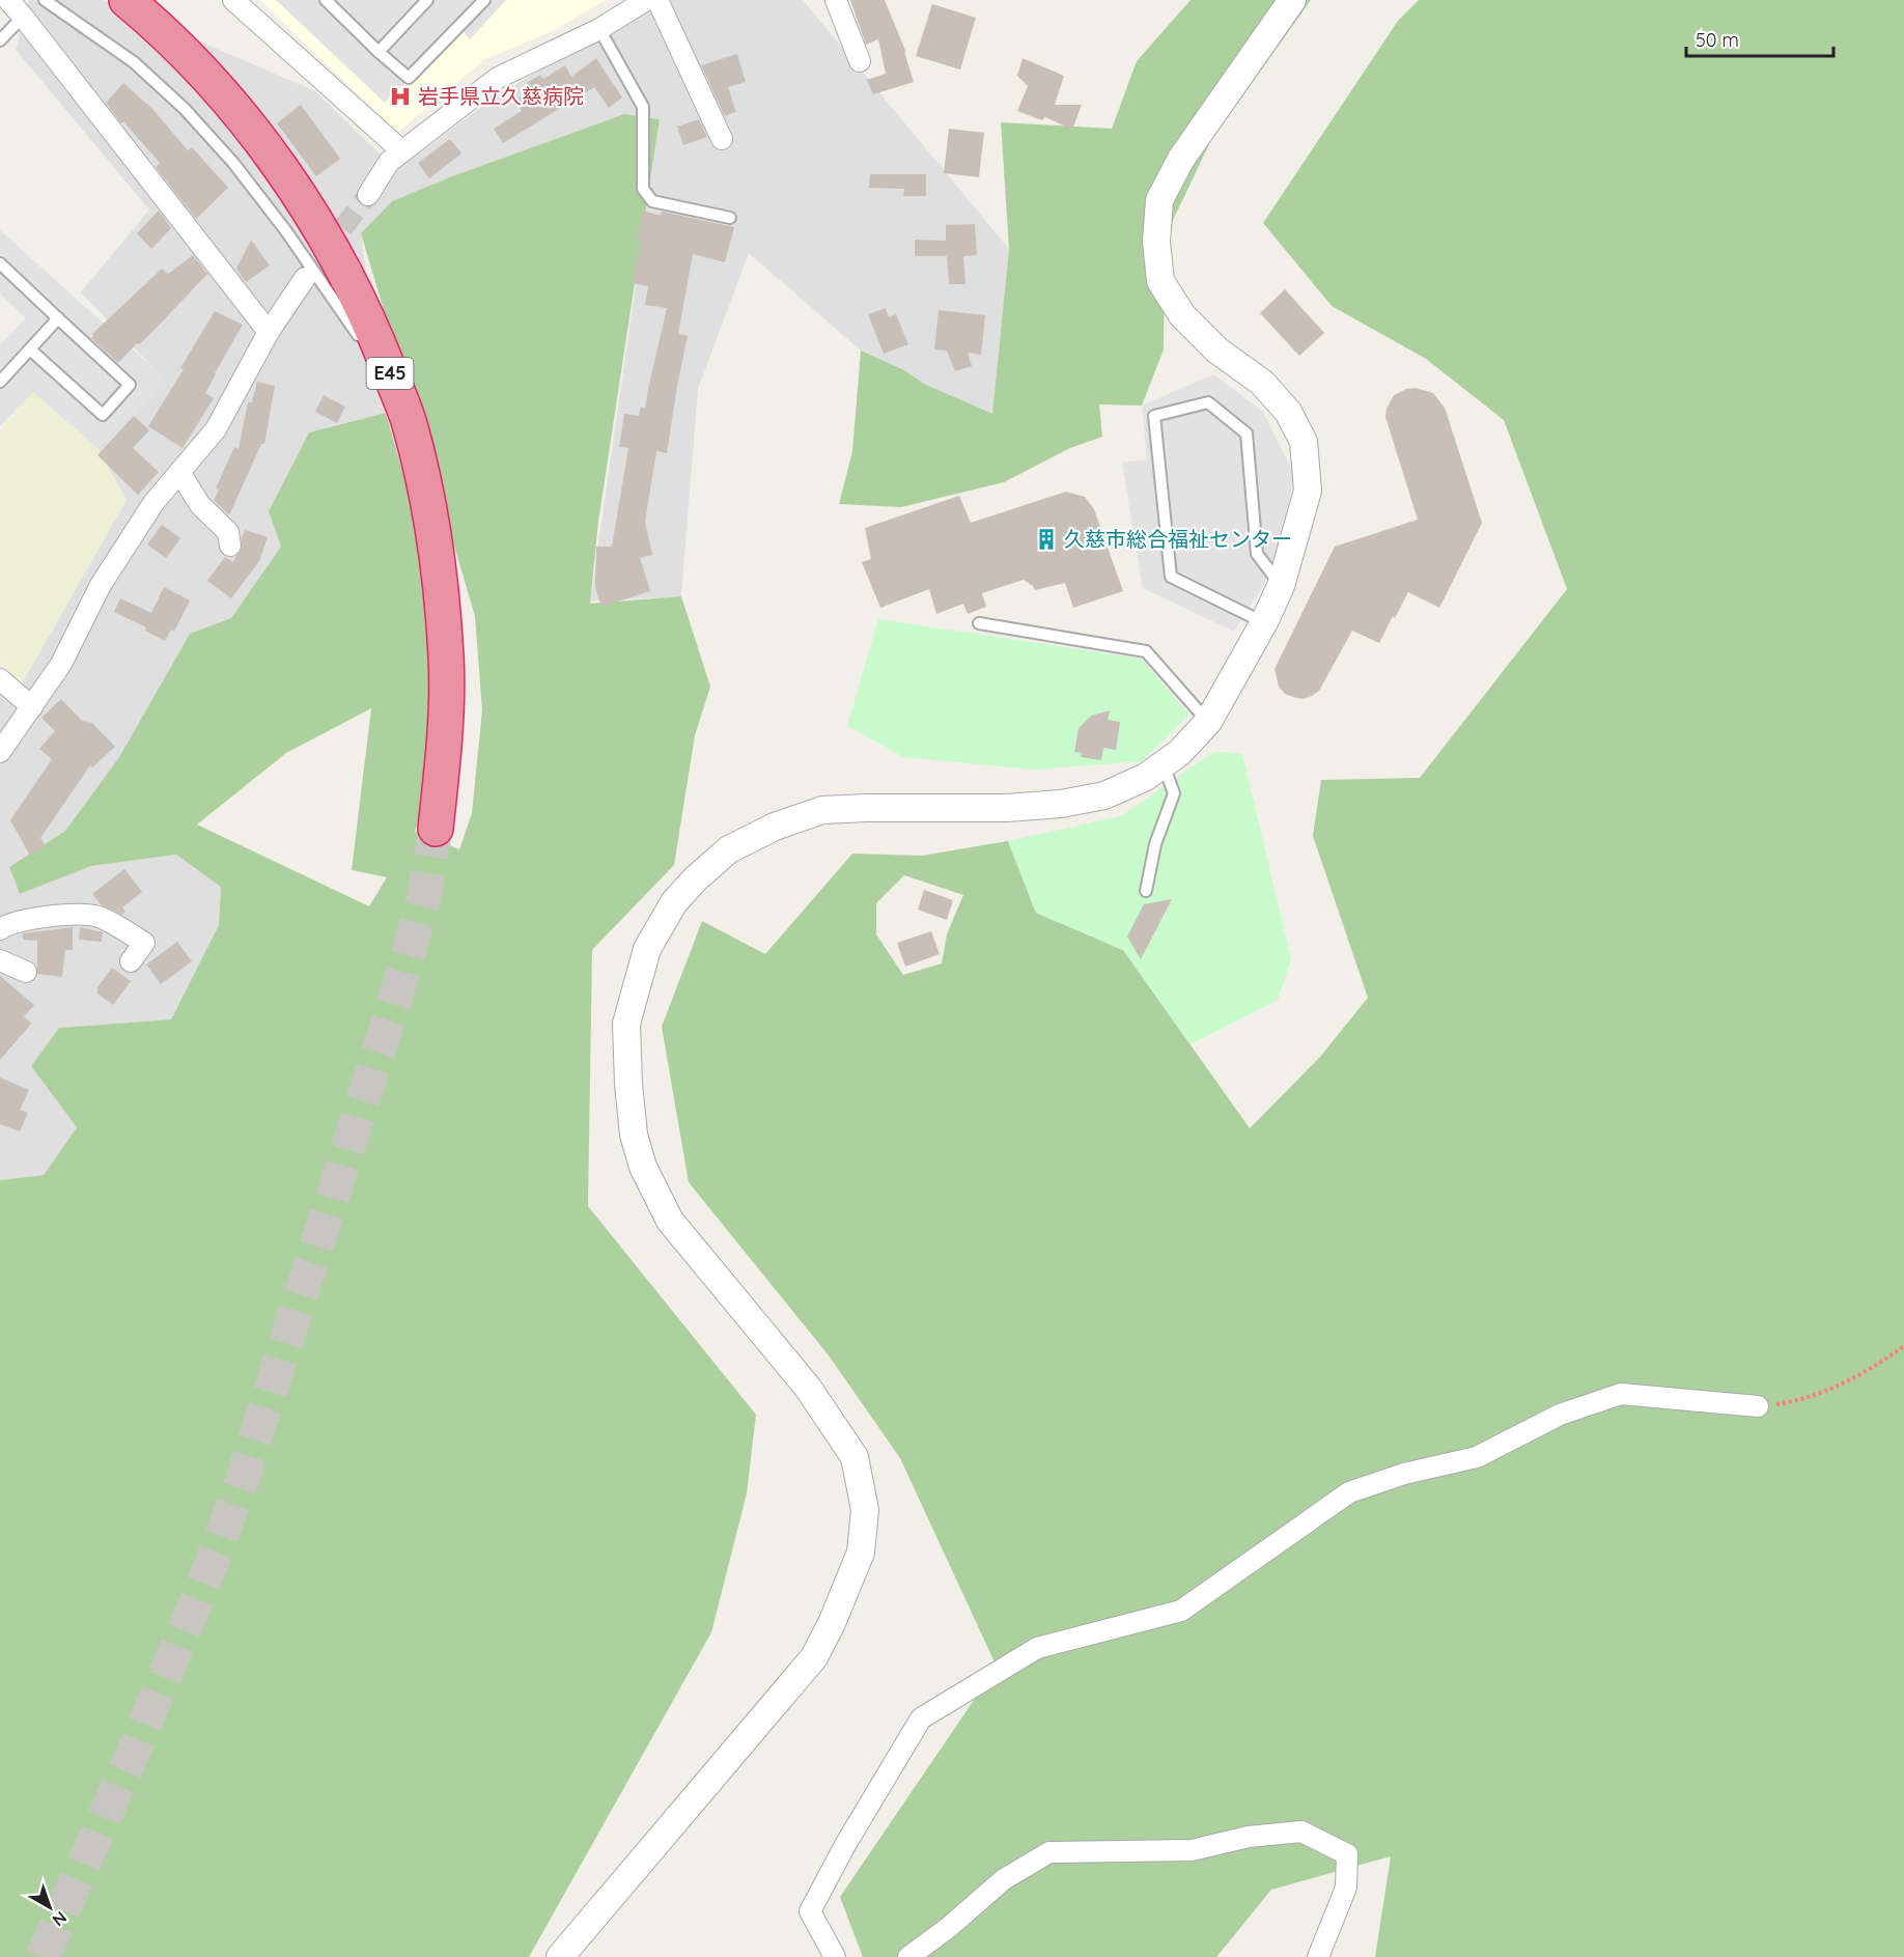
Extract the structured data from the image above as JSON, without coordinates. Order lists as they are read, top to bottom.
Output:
{
  "streets": {
    "highway": ["E45"]
  },
  "places": {
    "hospital": ["岩手県立久慈病院"],
    "building": ["久慈市総合福祉センター"]
  },
  "scale_bar": "50 m",
  "north": "bottom right"
}
